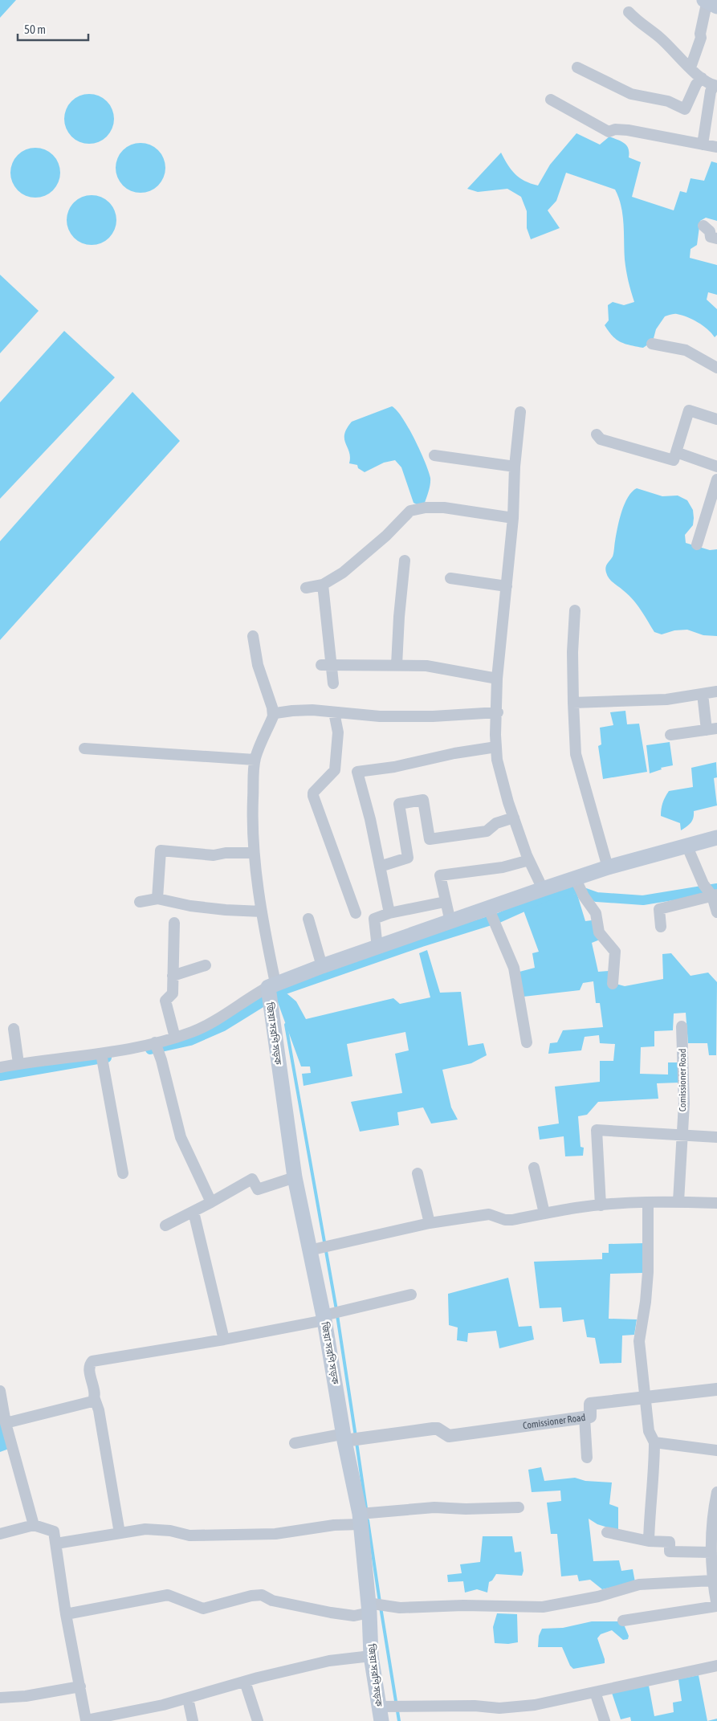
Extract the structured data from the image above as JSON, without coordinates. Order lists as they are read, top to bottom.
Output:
{
  "streets": {
    "main road": ["জিয়া সরণি সড়ক"],
    "street": ["Comissioner Road"]
  },
  "crossings": [
    ["জিয়া সরণি সড়ক", "Comissioner Road"]
  ],
  "scale_bar": "50 m"
}
